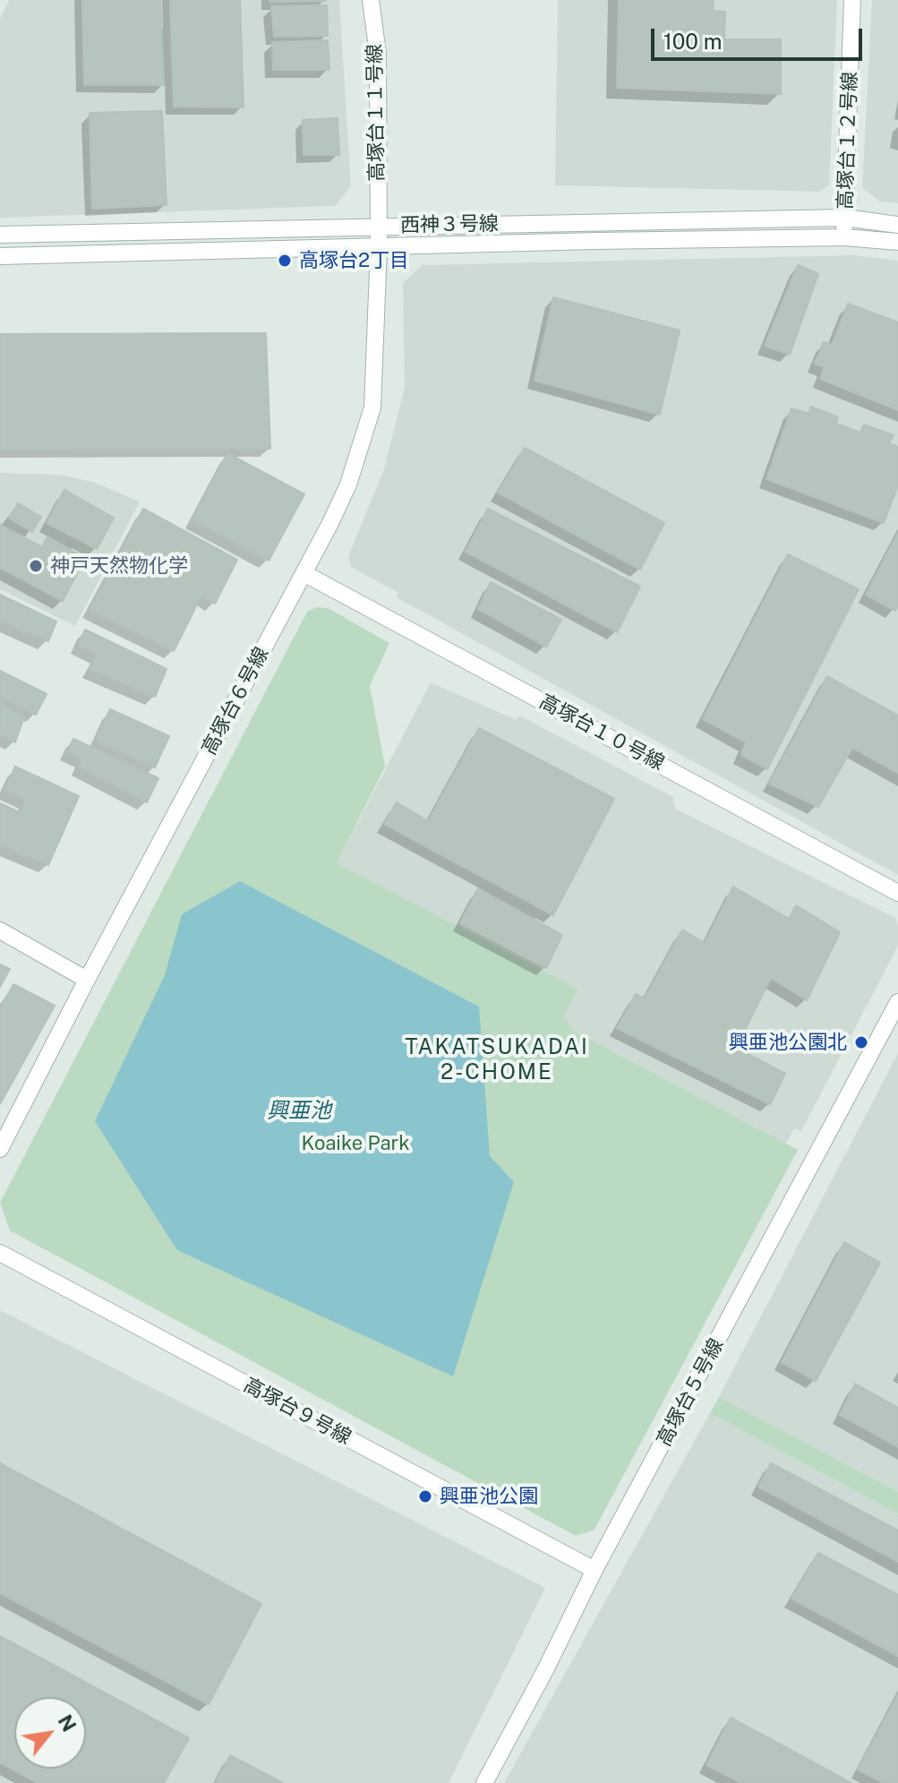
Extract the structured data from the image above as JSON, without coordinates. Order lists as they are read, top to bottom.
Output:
{
  "streets": {
    "street": [
      "高塚台１１号線",
      "高塚台１２号線",
      "西神３号線",
      "高塚台６号線",
      "高塚台１０号線",
      "高塚台５号線",
      "高塚台９号線"
    ]
  },
  "crossings": [
    ["高塚台１１号線", "西神３号線"],
    ["高塚台１１号線", "高塚台６号線"],
    ["高塚台１２号線", "西神３号線"],
    ["西神３号線", "高塚台６号線"],
    ["高塚台６号線", "高塚台１０号線"],
    ["高塚台５号線", "高塚台９号線"]
  ],
  "districts": ["TAKATSUKADAI 2-CHOME"],
  "water": ["興亜池"],
  "parks": ["Koaike Park"],
  "places": [
    "高塚台2丁目",
    "神戸天然物化学",
    "興亜池公園北",
    "興亜池公園"
  ],
  "scale_bar": "100 m",
  "north": "top right"
}
